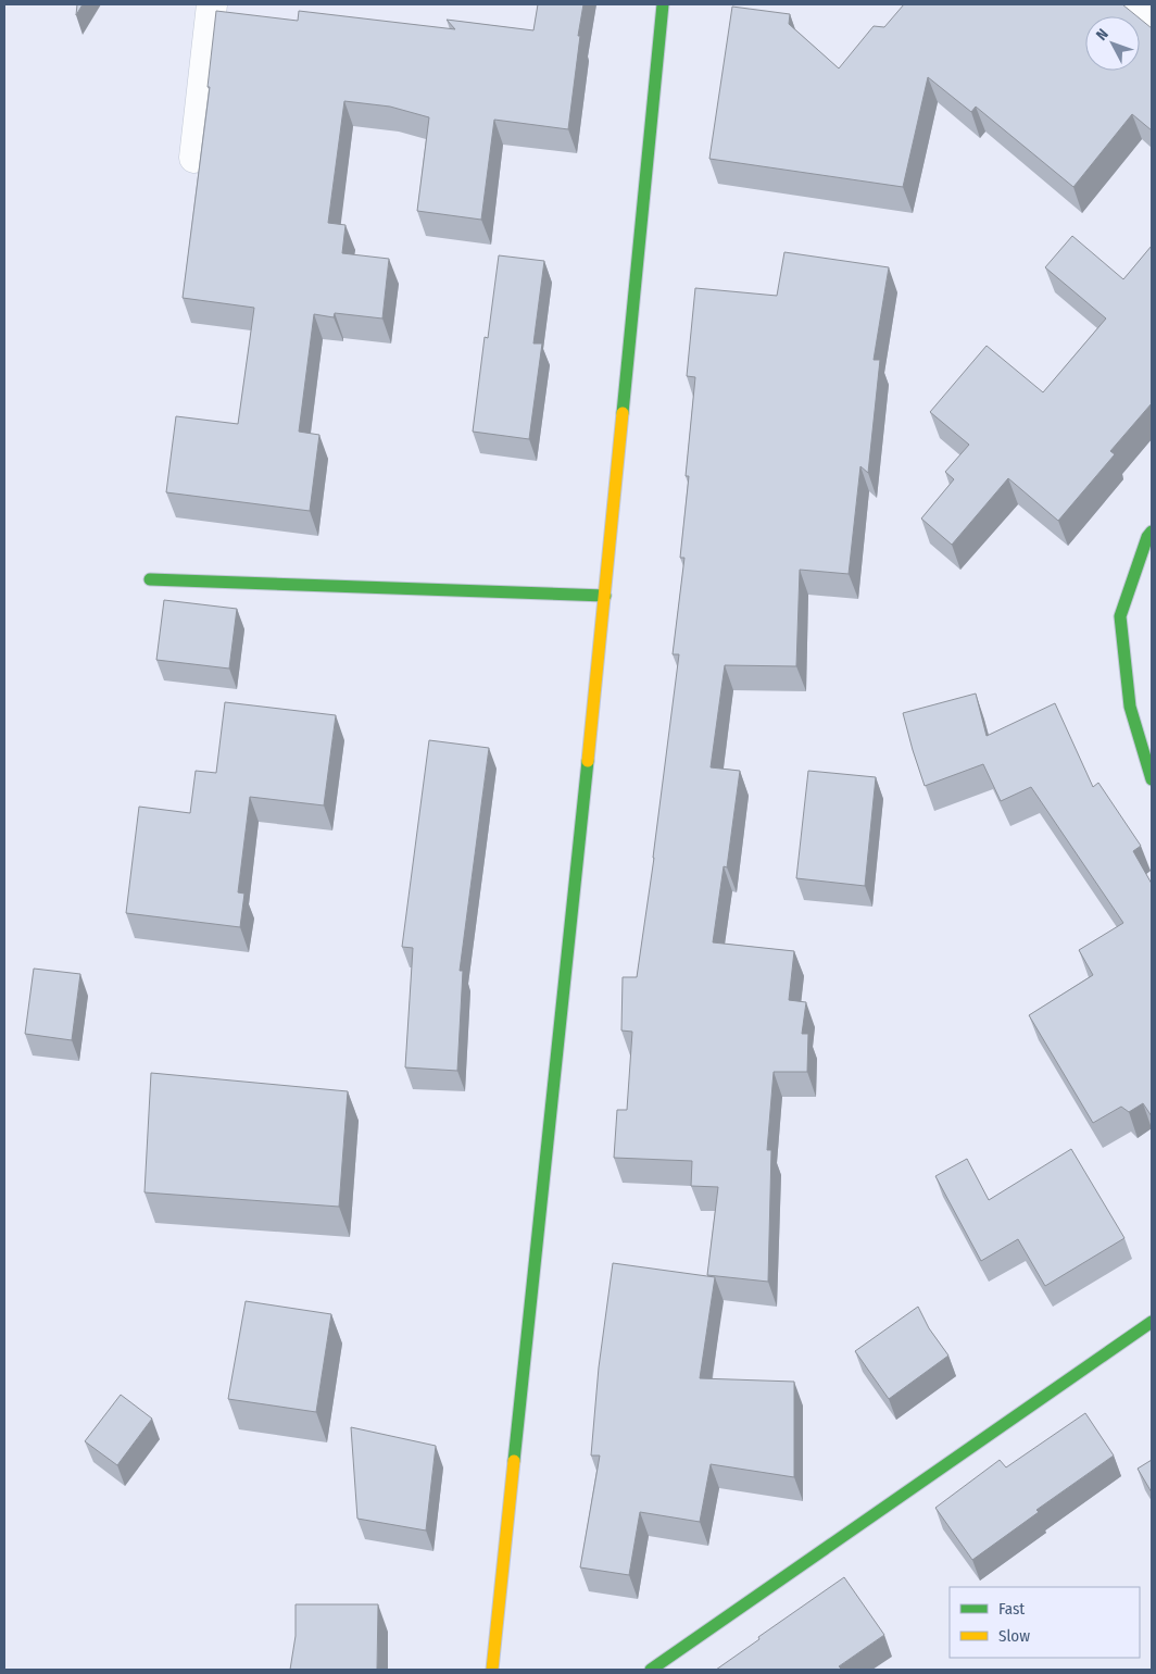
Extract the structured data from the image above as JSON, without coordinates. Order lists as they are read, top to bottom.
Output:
{
  "legend": ["Fast", "Slow"],
  "north": "top left"
}
